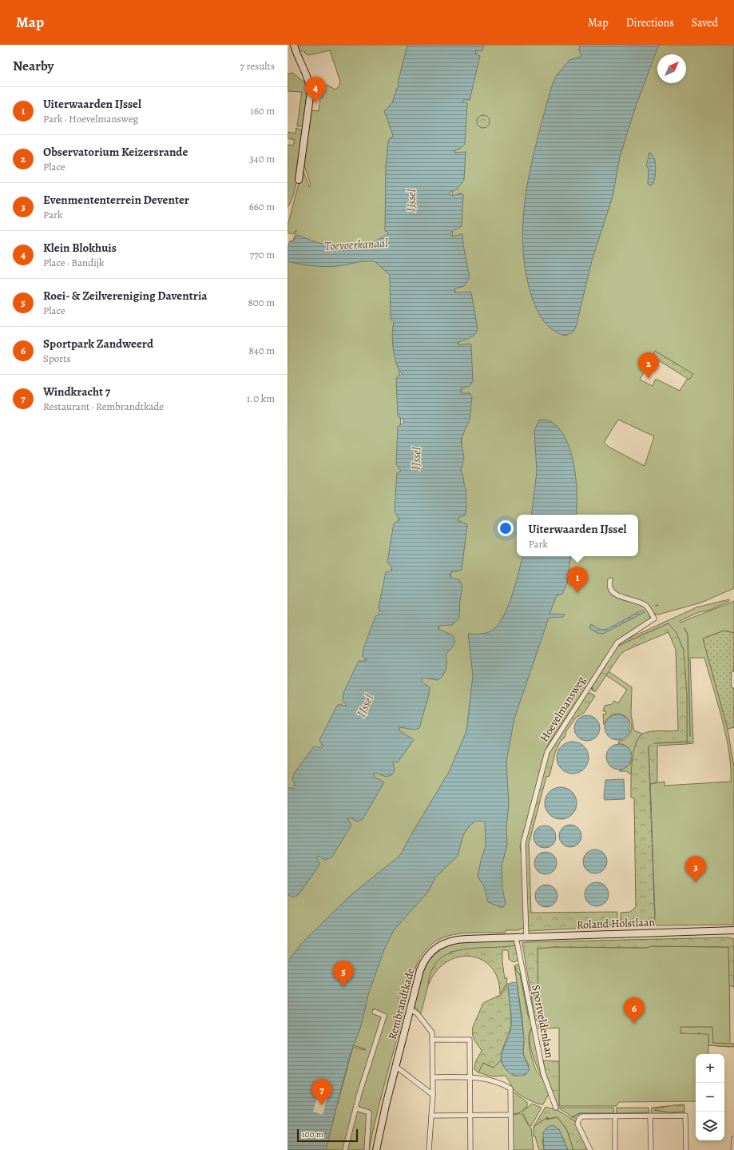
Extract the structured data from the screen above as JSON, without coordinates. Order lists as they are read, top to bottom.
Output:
{
  "streets": {
    "street": [
      "Hoevelmansweg",
      "Roland Holstlaan",
      "Rembrandtkade",
      "Sportveldenlaan"
    ]
  },
  "crossings": [
    ["Hoevelmansweg", "Roland Holstlaan"],
    ["Roland Holstlaan", "Rembrandtkade"],
    ["Roland Holstlaan", "Sportveldenlaan"],
    ["Rembrandtkade", "Sportveldenlaan"]
  ],
  "water": ["IJssel", "Toevoerkanaal"],
  "scale_bar": "100 m",
  "north": "top right",
  "page": {
    "header": "Map",
    "nav": ["Map", "Directions", "Saved"],
    "heading": ["Nearby", "7 results"],
    "pins": [
      "4",
      "2",
      "1",
      "3",
      "5",
      "6",
      "7"
    ],
    "list": [
      {
        "mark": "1",
        "name": "Uiterwaarden IJssel",
        "note": "Park · Hoevelmansweg",
        "value": "160 m"
      },
      {
        "mark": "2",
        "name": "Observatorium Keizersrande",
        "note": "Place",
        "value": "340 m"
      },
      {
        "mark": "3",
        "name": "Evenmententerrein Deventer",
        "note": "Park",
        "value": "660 m"
      },
      {
        "mark": "4",
        "name": "Klein Blokhuis",
        "note": "Place · Bandijk",
        "value": "770 m"
      },
      {
        "mark": "5",
        "name": "Roei- & Zeilvereniging Daventria",
        "note": "Place",
        "value": "800 m"
      },
      {
        "mark": "6",
        "name": "Sportpark Zandweerd",
        "note": "Sports",
        "value": "840 m"
      },
      {
        "mark": "7",
        "name": "Windkracht 7",
        "note": "Restaurant · Rembrandtkade",
        "value": "1.0 km"
      }
    ],
    "popup": ["Uiterwaarden IJssel", "Park"],
    "map_buttons": ["+", "−"],
    "scale": "100 m"
  }
}
